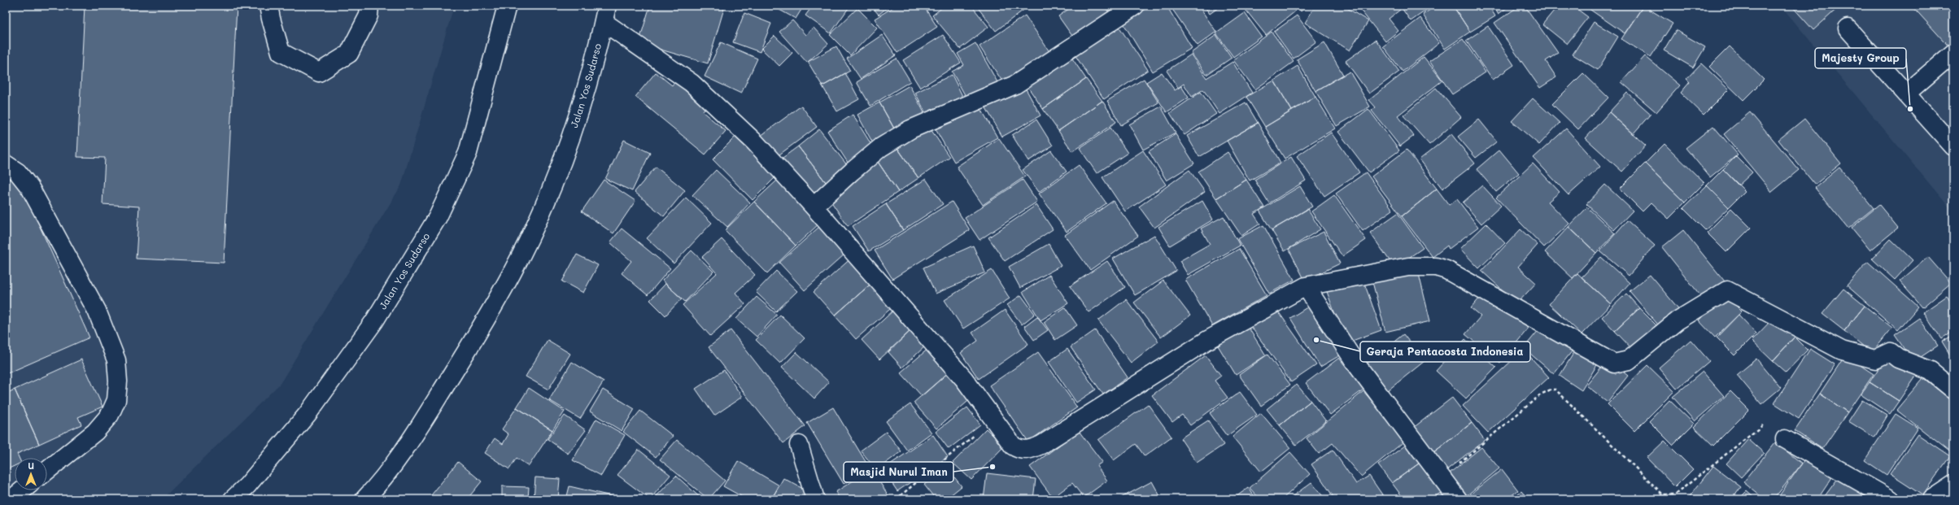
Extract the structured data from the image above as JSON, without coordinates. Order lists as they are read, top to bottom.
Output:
{
  "streets": {
    "street": ["Jalan Yos Sudarso"]
  },
  "places": ["Majesty Group", "Geraja Pentacosta Indonesia", "Masjid Nurul Iman"],
  "north": "top"
}
